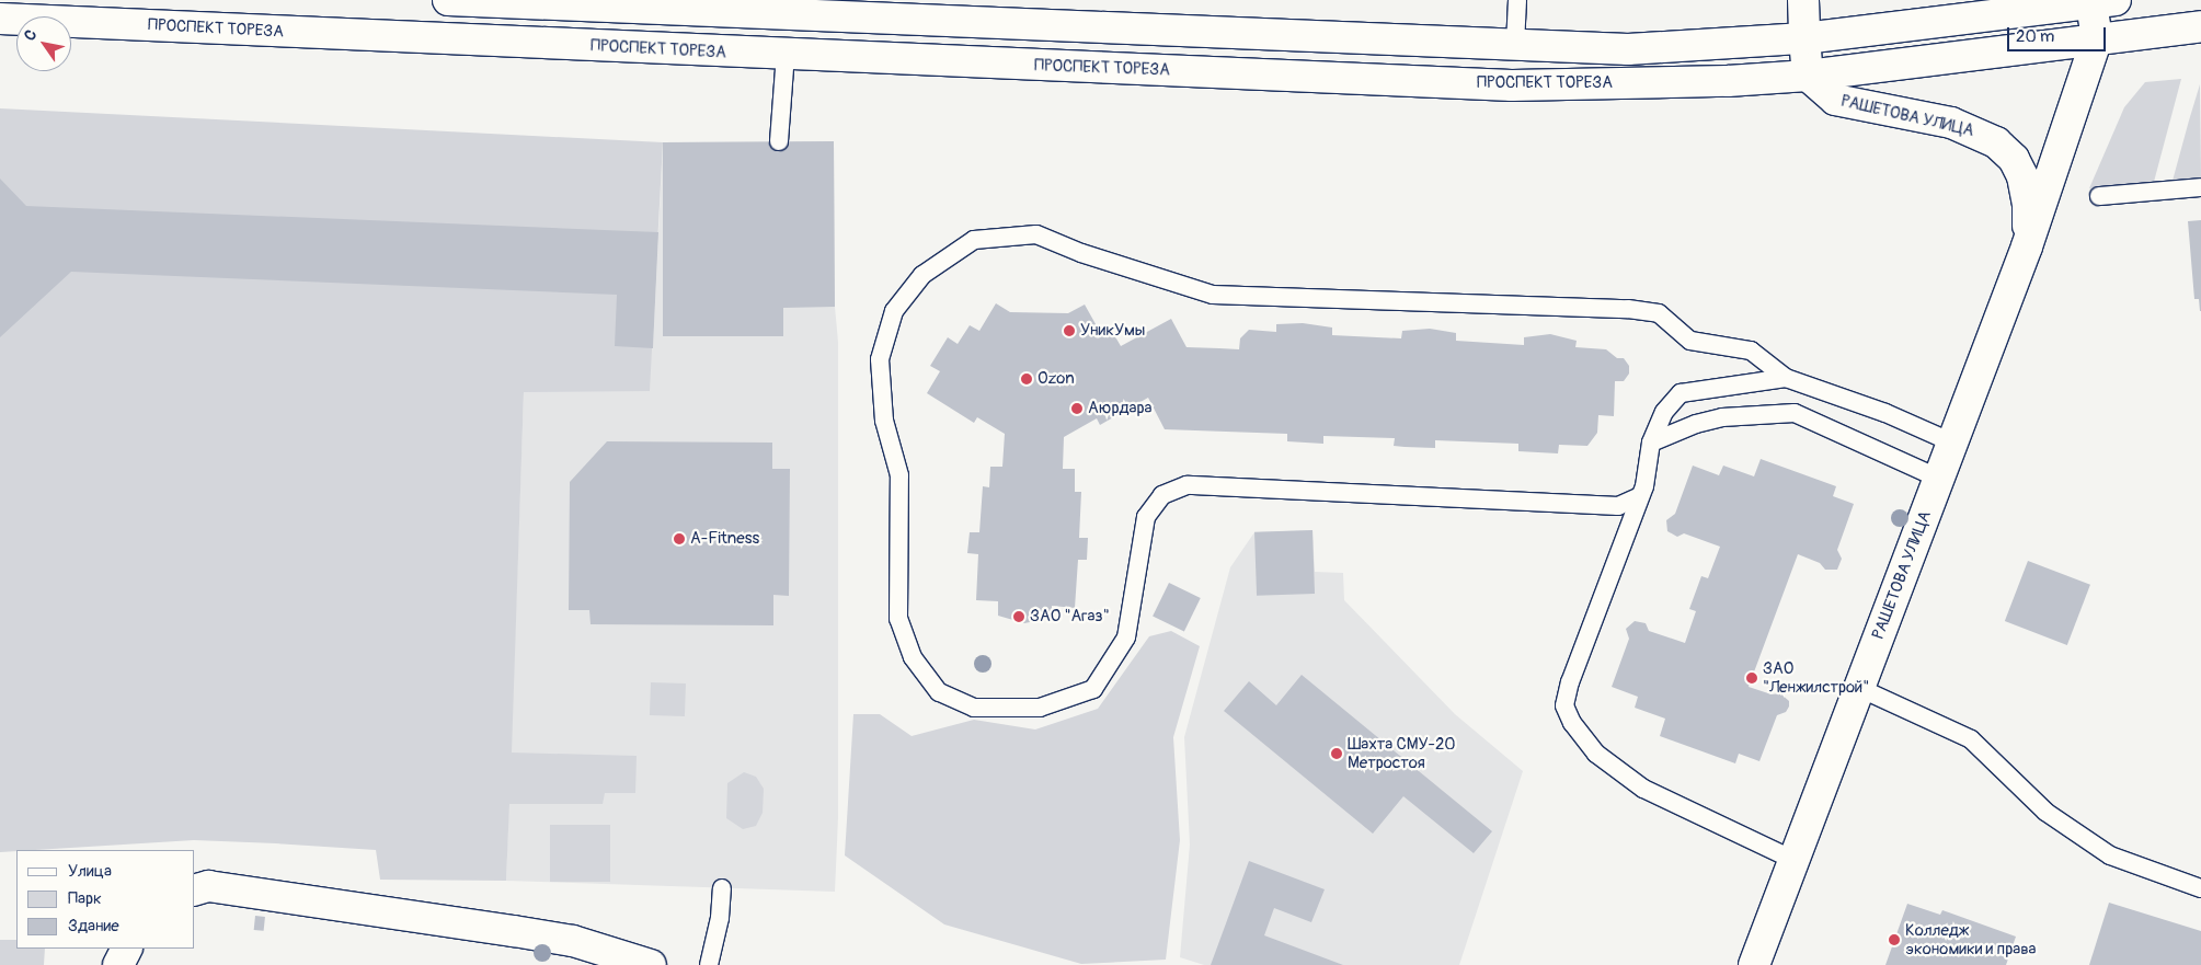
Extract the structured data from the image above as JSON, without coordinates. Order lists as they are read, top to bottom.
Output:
{
  "streets": {
    "main road": ["ПРОСПЕКТ ТОРЕЗА", "РАШЕТОВА УЛИЦА"]
  },
  "crossings": [
    ["ПРОСПЕКТ ТОРЕЗА", "РАШЕТОВА УЛИЦА"]
  ],
  "places": [
    "УникУмы",
    "Ozon",
    "Аюрдара",
    "A-Fitness",
    "ЗАО \"Агаз\"",
    "ЗАО \"Ленжилстрой\"",
    "Шахта СМУ-20 Метростоя",
    "Колледж экономики и права"
  ],
  "legend": ["Улица", "Парк", "Здание"],
  "scale_bar": "20 m",
  "north": "top left"
}
